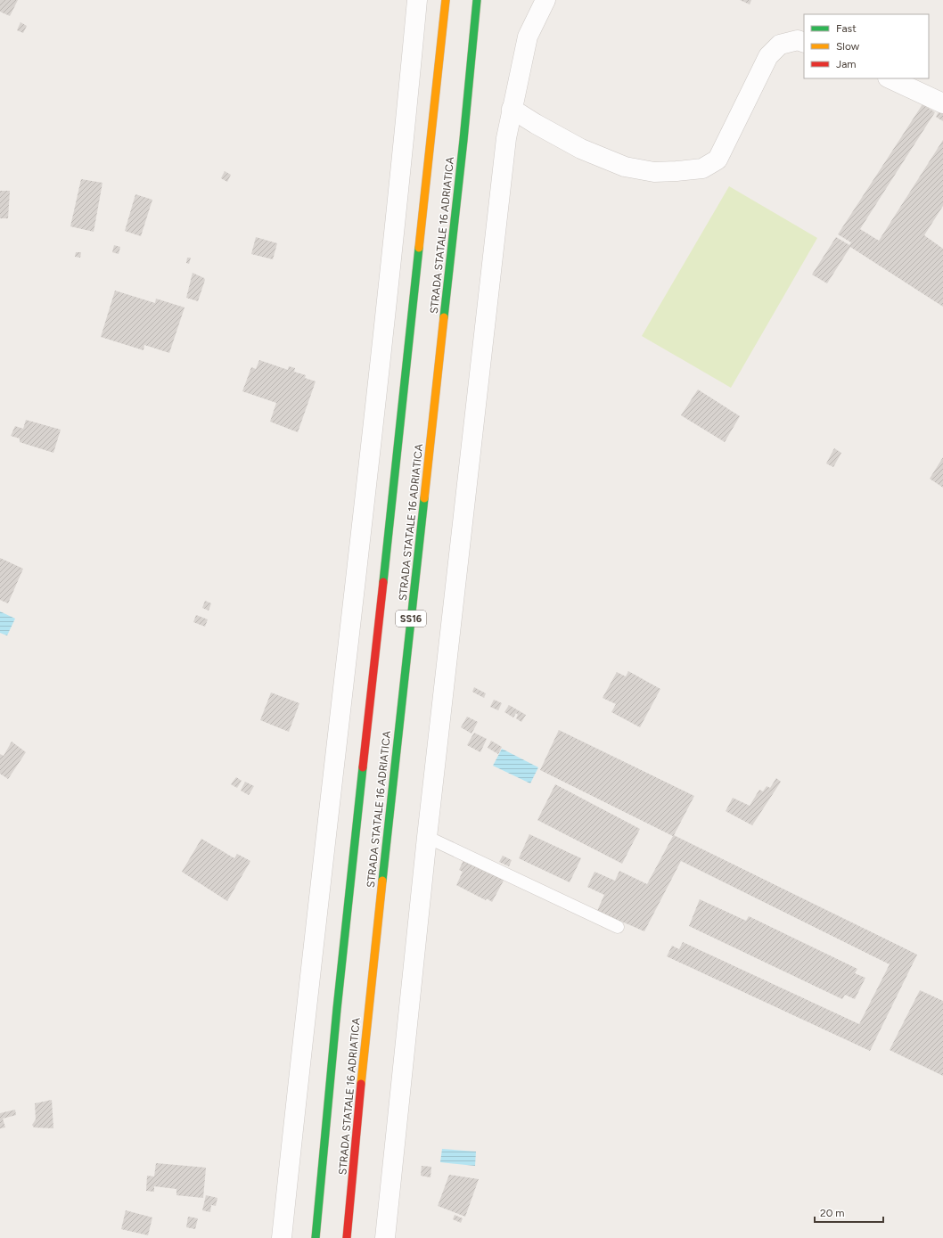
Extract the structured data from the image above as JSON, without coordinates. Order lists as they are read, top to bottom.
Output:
{
  "streets": {
    "highway": ["STRADA STATALE 16 ADRIATICA", "SS16"]
  },
  "legend": ["Fast", "Slow", "Jam"],
  "scale_bar": "20 m"
}
